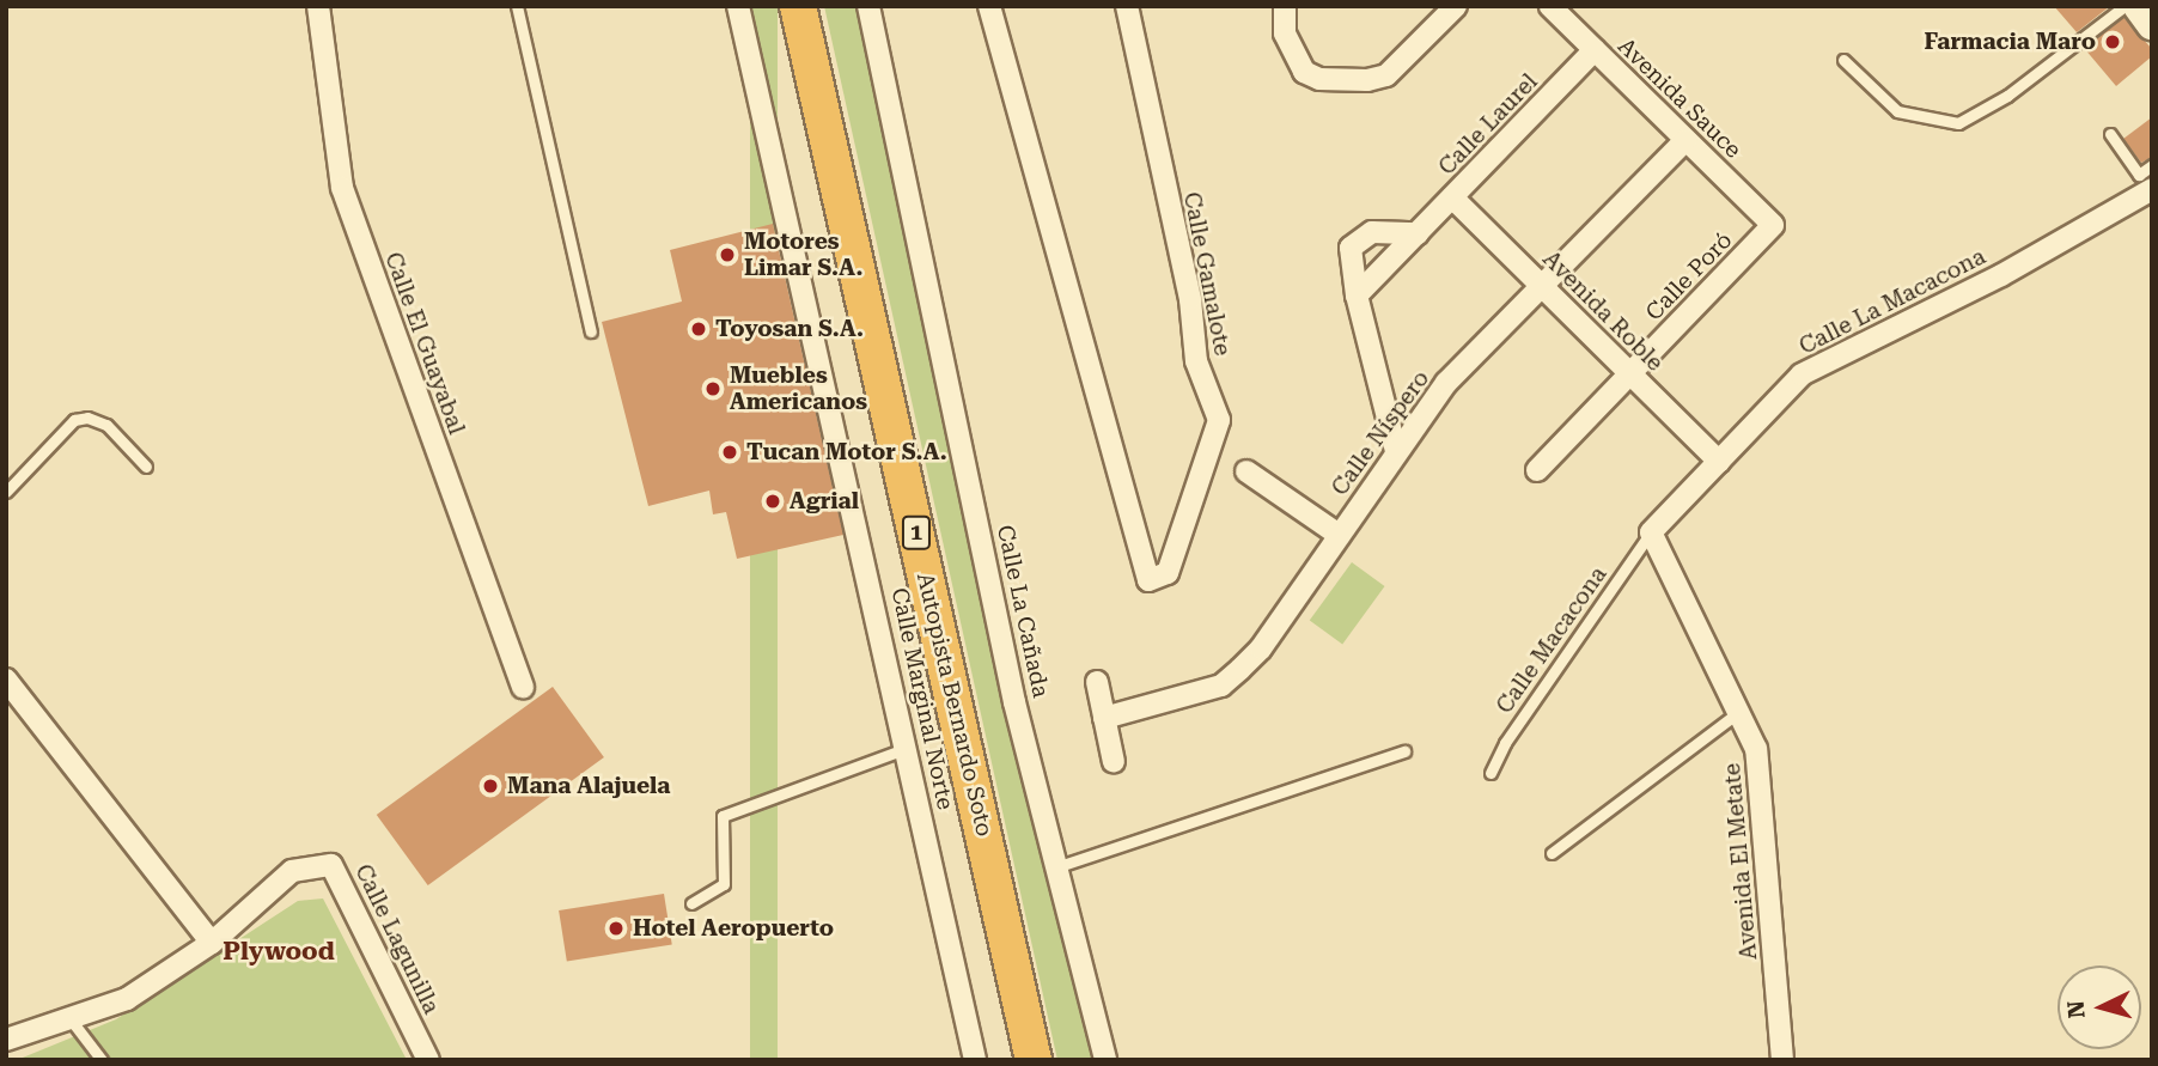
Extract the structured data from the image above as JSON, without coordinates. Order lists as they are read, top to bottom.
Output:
{
  "streets": {
    "highway": ["1", "Autopista Bernardo Soto"],
    "street": [
      "Avenida Sauce",
      "Calle Laurel",
      "Calle Gamalote",
      "Calle Poró",
      "Calle La Macacona",
      "Avenida Roble",
      "Calle El Guayabal",
      "Calle Níspero",
      "Calle La Cañada",
      "Calle Marginal Norte",
      "Avenida El Metate",
      "Calle Lagunilla"
    ],
    "lane": ["Calle Macacona"]
  },
  "crossings": [
    ["Avenida Sauce", "Calle Laurel"],
    ["Avenida Sauce", "Calle Poró"],
    ["Avenida Sauce", "Calle Níspero"],
    ["Calle Laurel", "Avenida Roble"],
    ["Calle Poró", "Avenida Roble"],
    ["Calle La Macacona", "Avenida Roble"],
    ["Calle La Macacona", "Calle Macacona"],
    ["Calle La Macacona", "Avenida El Metate"],
    ["Avenida Roble", "Calle Níspero"],
    ["Calle Macacona", "Avenida El Metate"]
  ],
  "districts": ["Plywood"],
  "places": [
    "Farmacia Maro",
    "Motores Limar S.A.",
    "Toyosan S.A.",
    "Muebles Americanos",
    "Tucan Motor S.A.",
    "Agrial",
    "Mana Alajuela",
    "Hotel Aeropuerto"
  ],
  "north": "left"
}
